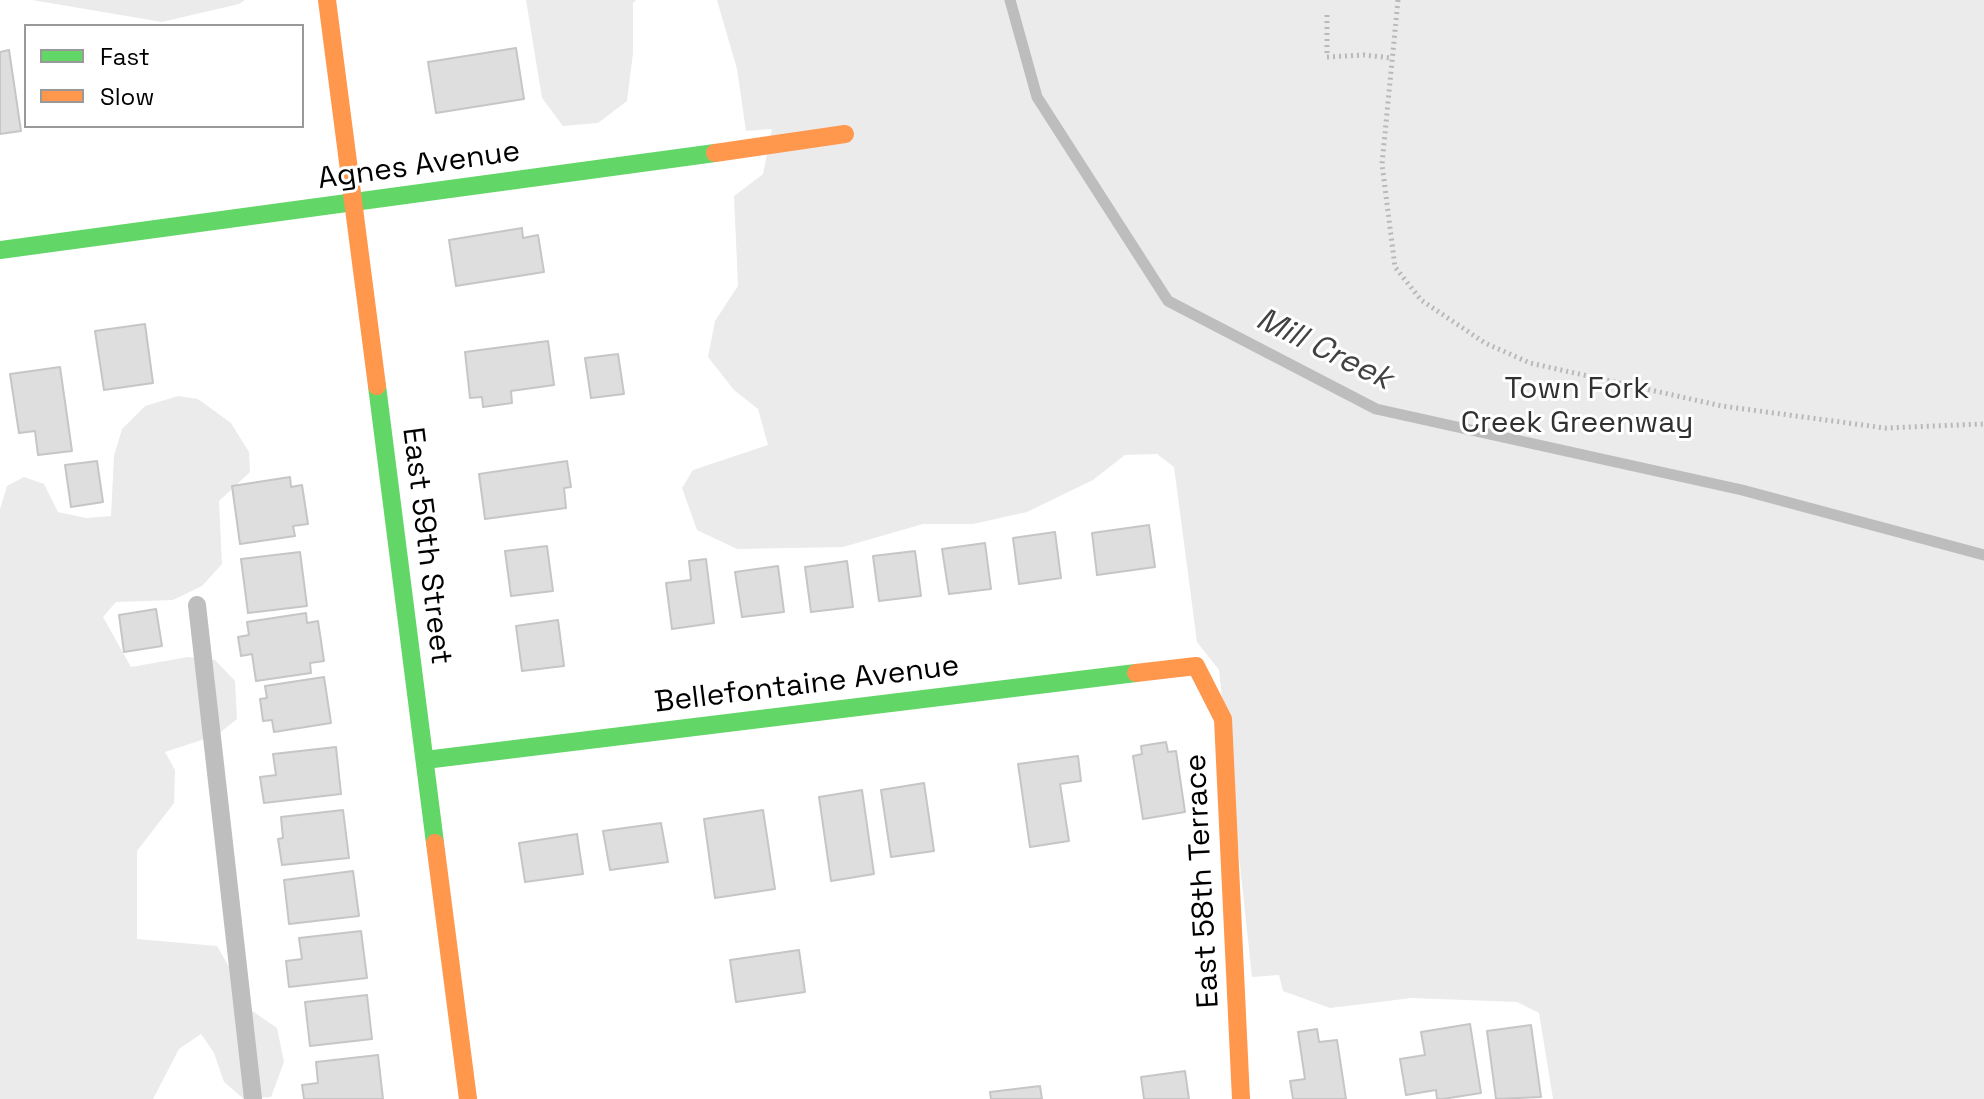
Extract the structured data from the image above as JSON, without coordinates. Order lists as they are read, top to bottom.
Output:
{
  "streets": {
    "street": [
      "Agnes Avenue",
      "East 59th Street",
      "Bellefontaine Avenue",
      "East 58th Terrace"
    ]
  },
  "crossings": [
    ["Agnes Avenue", "East 59th Street"],
    ["East 59th Street", "Bellefontaine Avenue"],
    ["Bellefontaine Avenue", "East 58th Terrace"]
  ],
  "water": ["Mill Creek"],
  "parks": ["Town Fork Creek Greenway"],
  "legend": ["Fast", "Slow"]
}
